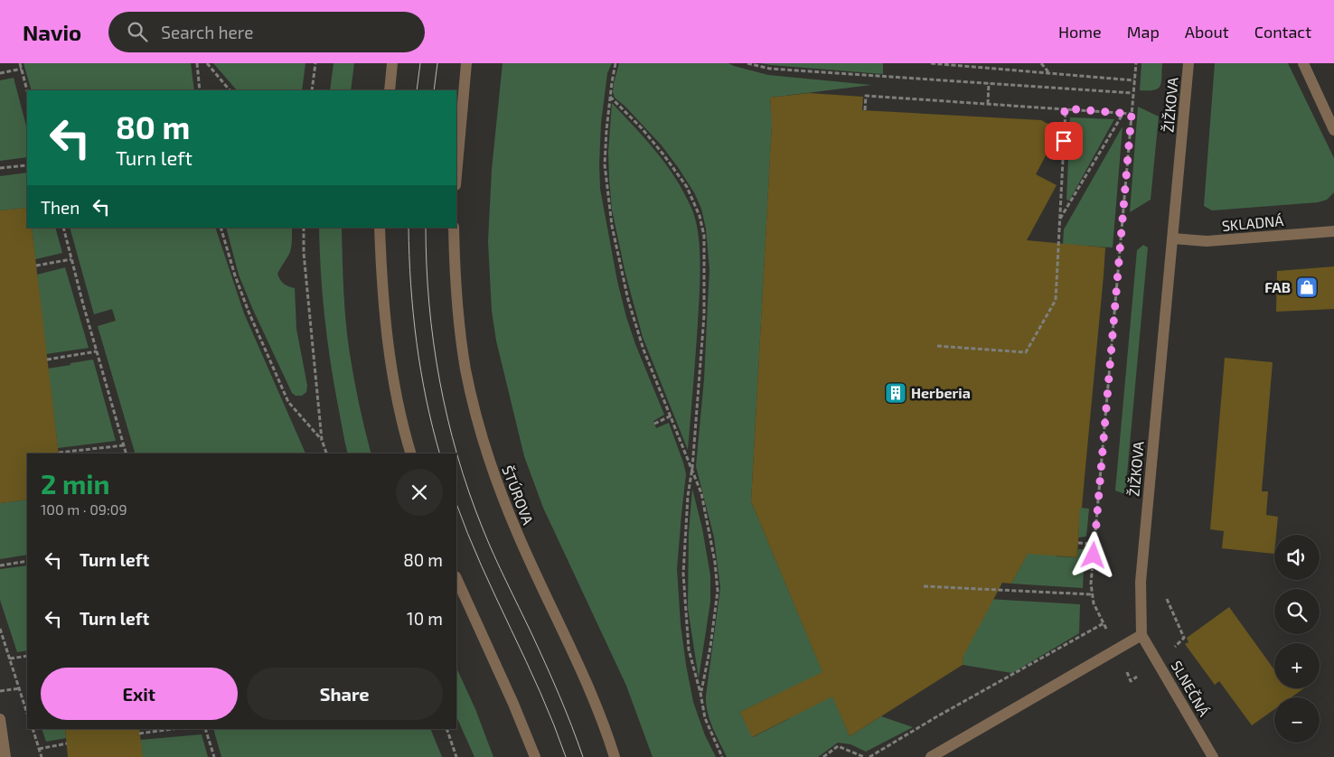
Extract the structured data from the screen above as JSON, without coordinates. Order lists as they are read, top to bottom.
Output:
{
  "streets": {
    "street": [
      "ŽIŽKOVA",
      "SKLADNÁ",
      "ŠTÚROVA",
      "SLNEČNÁ"
    ]
  },
  "crossings": [
    ["ŽIŽKOVA", "SKLADNÁ"],
    ["ŽIŽKOVA", "SLNEČNÁ"]
  ],
  "places": {
    "shop": ["FAB"],
    "building": ["Herberia"]
  },
  "page": {
    "header": "Navio",
    "search": "Search here",
    "nav": [
      "Home",
      "Map",
      "About",
      "Contact"
    ],
    "turn": ["80 m", "Turn left"],
    "then": "Then",
    "heading": ["2 min", "100 m · 09:09"],
    "list": [
      {
        "name": "Turn left",
        "value": "80 m"
      },
      {
        "name": "Turn left",
        "value": "10 m"
      }
    ],
    "map_buttons": ["+", "−"],
    "buttons": ["Exit", "Share"]
  }
}
